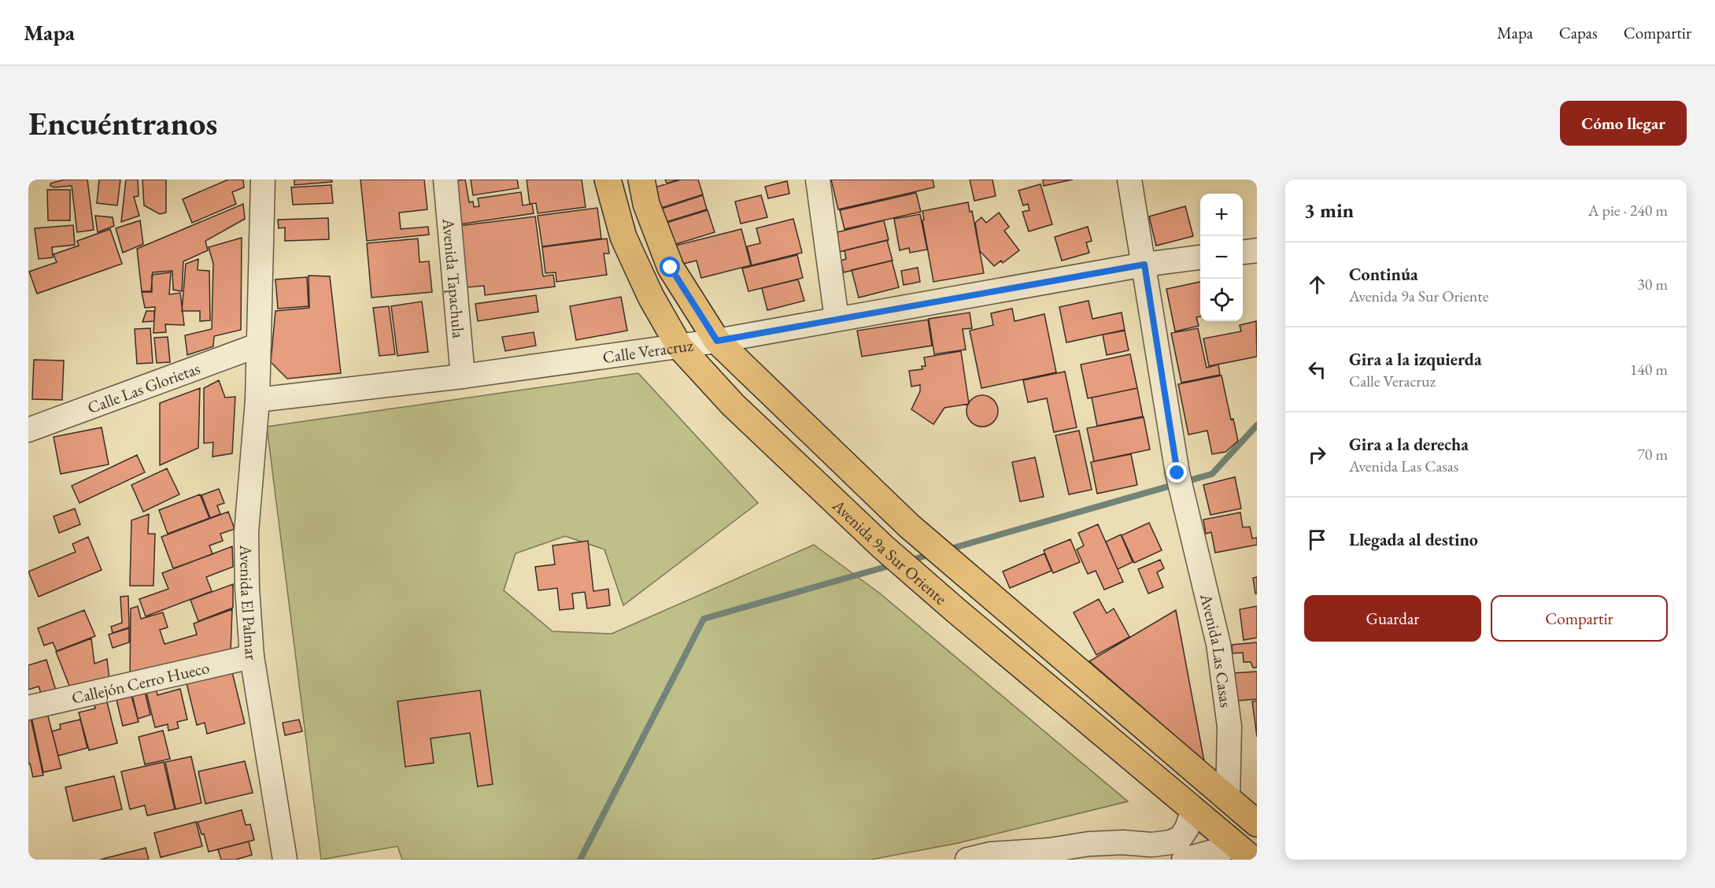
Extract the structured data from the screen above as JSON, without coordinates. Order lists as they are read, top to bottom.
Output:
{
  "streets": {
    "main road": ["Avenida 9a Sur Oriente"],
    "street": [
      "Avenida Tapachula",
      "Calle Veracruz",
      "Calle Las Glorietas",
      "Avenida El Palmar",
      "Avenida Las Casas",
      "Callejón Cerro Hueco"
    ]
  },
  "crossings": [
    ["Avenida Tapachula", "Calle Veracruz"],
    ["Calle Veracruz", "Avenida 9a Sur Oriente"],
    ["Calle Veracruz", "Avenida El Palmar"],
    ["Calle Veracruz", "Avenida Las Casas"],
    ["Calle Las Glorietas", "Avenida El Palmar"],
    ["Avenida 9a Sur Oriente", "Avenida Las Casas"],
    ["Avenida El Palmar", "Callejón Cerro Hueco"]
  ],
  "page": {
    "header": "Mapa",
    "nav": ["Mapa", "Capas", "Compartir"],
    "buttons": [
      "Cómo llegar",
      ["Guardar", "Compartir"]
    ],
    "title": "Encuéntranos",
    "heading": ["3 min", "A pie · 240 m"],
    "map_buttons": ["+", "−"],
    "list": [
      ["Continúa", "Avenida 9a Sur Oriente", "30 m"],
      ["Gira a la izquierda", "Calle Veracruz", "140 m"],
      ["Gira a la derecha", "Avenida Las Casas", "70 m"],
      "Llegada al destino"
    ]
  }
}
